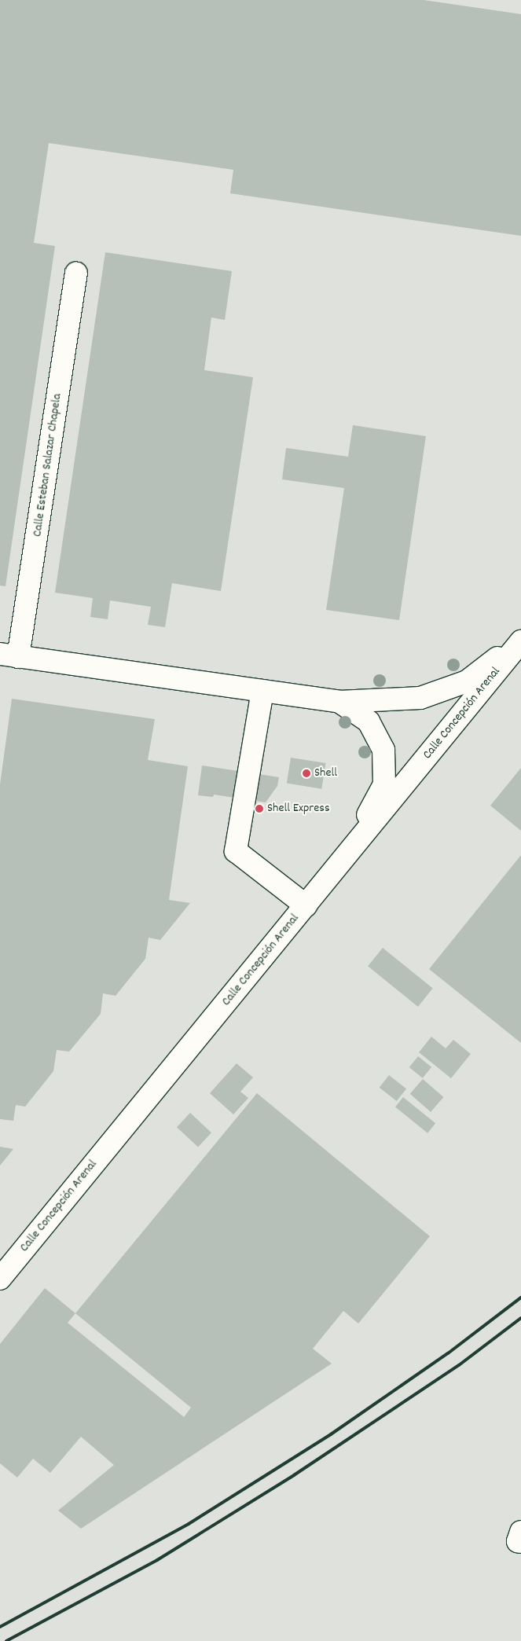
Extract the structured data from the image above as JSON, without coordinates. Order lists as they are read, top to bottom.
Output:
{
  "streets": {
    "street": ["Calle Esteban Salazar Chapela", "Calle Concepción Arenal"]
  },
  "crossings": [
    ["Calle Esteban Salazar Chapela", "Calle Concepción Arenal"]
  ],
  "places": ["Shell", "Shell Express"]
}
